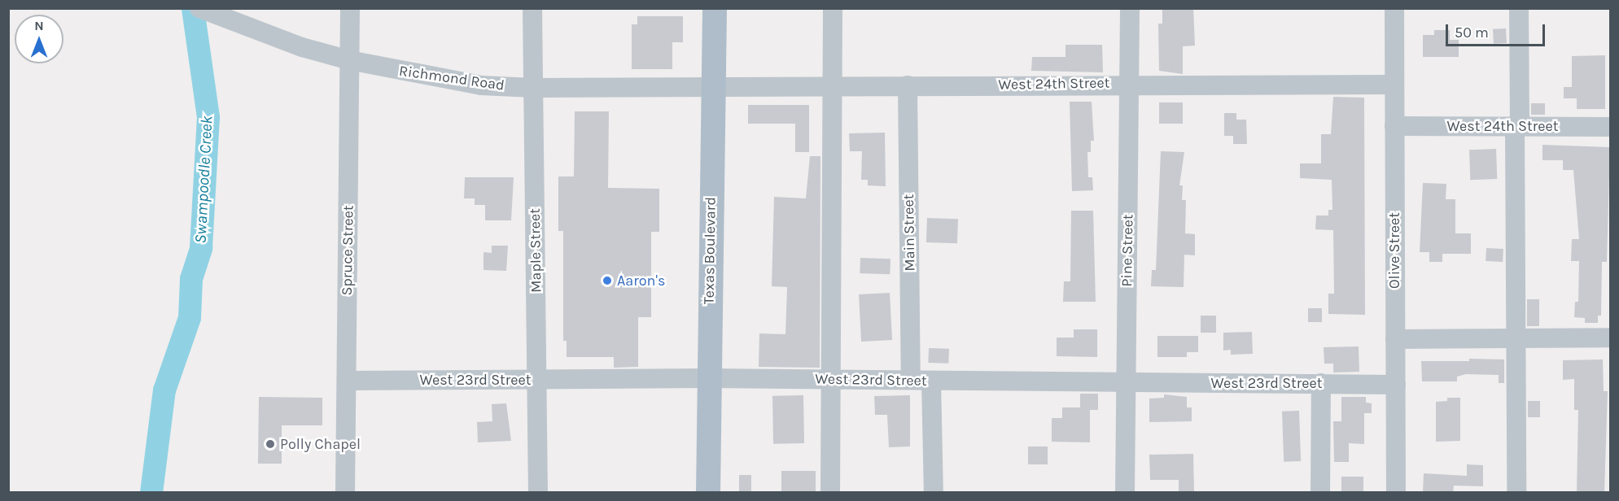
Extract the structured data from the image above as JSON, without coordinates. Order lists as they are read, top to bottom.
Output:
{
  "streets": {
    "main road": ["Texas Boulevard"],
    "street": [
      "Richmond Road",
      "West 24th Street",
      "Main Street",
      "Spruce Street",
      "Maple Street",
      "Pine Street",
      "Olive Street",
      "West 23rd Street"
    ]
  },
  "crossings": [
    ["Richmond Road", "West 24th Street"],
    ["Richmond Road", "Spruce Street"],
    ["Richmond Road", "Maple Street"],
    ["Richmond Road", "Texas Boulevard"],
    ["West 24th Street", "Main Street"],
    ["West 24th Street", "Texas Boulevard"],
    ["West 24th Street", "Pine Street"],
    ["West 24th Street", "Olive Street"],
    ["Main Street", "West 23rd Street"],
    ["Spruce Street", "West 23rd Street"],
    ["Maple Street", "West 23rd Street"],
    ["Texas Boulevard", "West 23rd Street"],
    ["Pine Street", "West 23rd Street"],
    ["Olive Street", "West 23rd Street"]
  ],
  "water": ["Swampoodle Creek"],
  "places": ["Aaron's", "Polly Chapel"],
  "scale_bar": "50 m",
  "north": "top"
}
